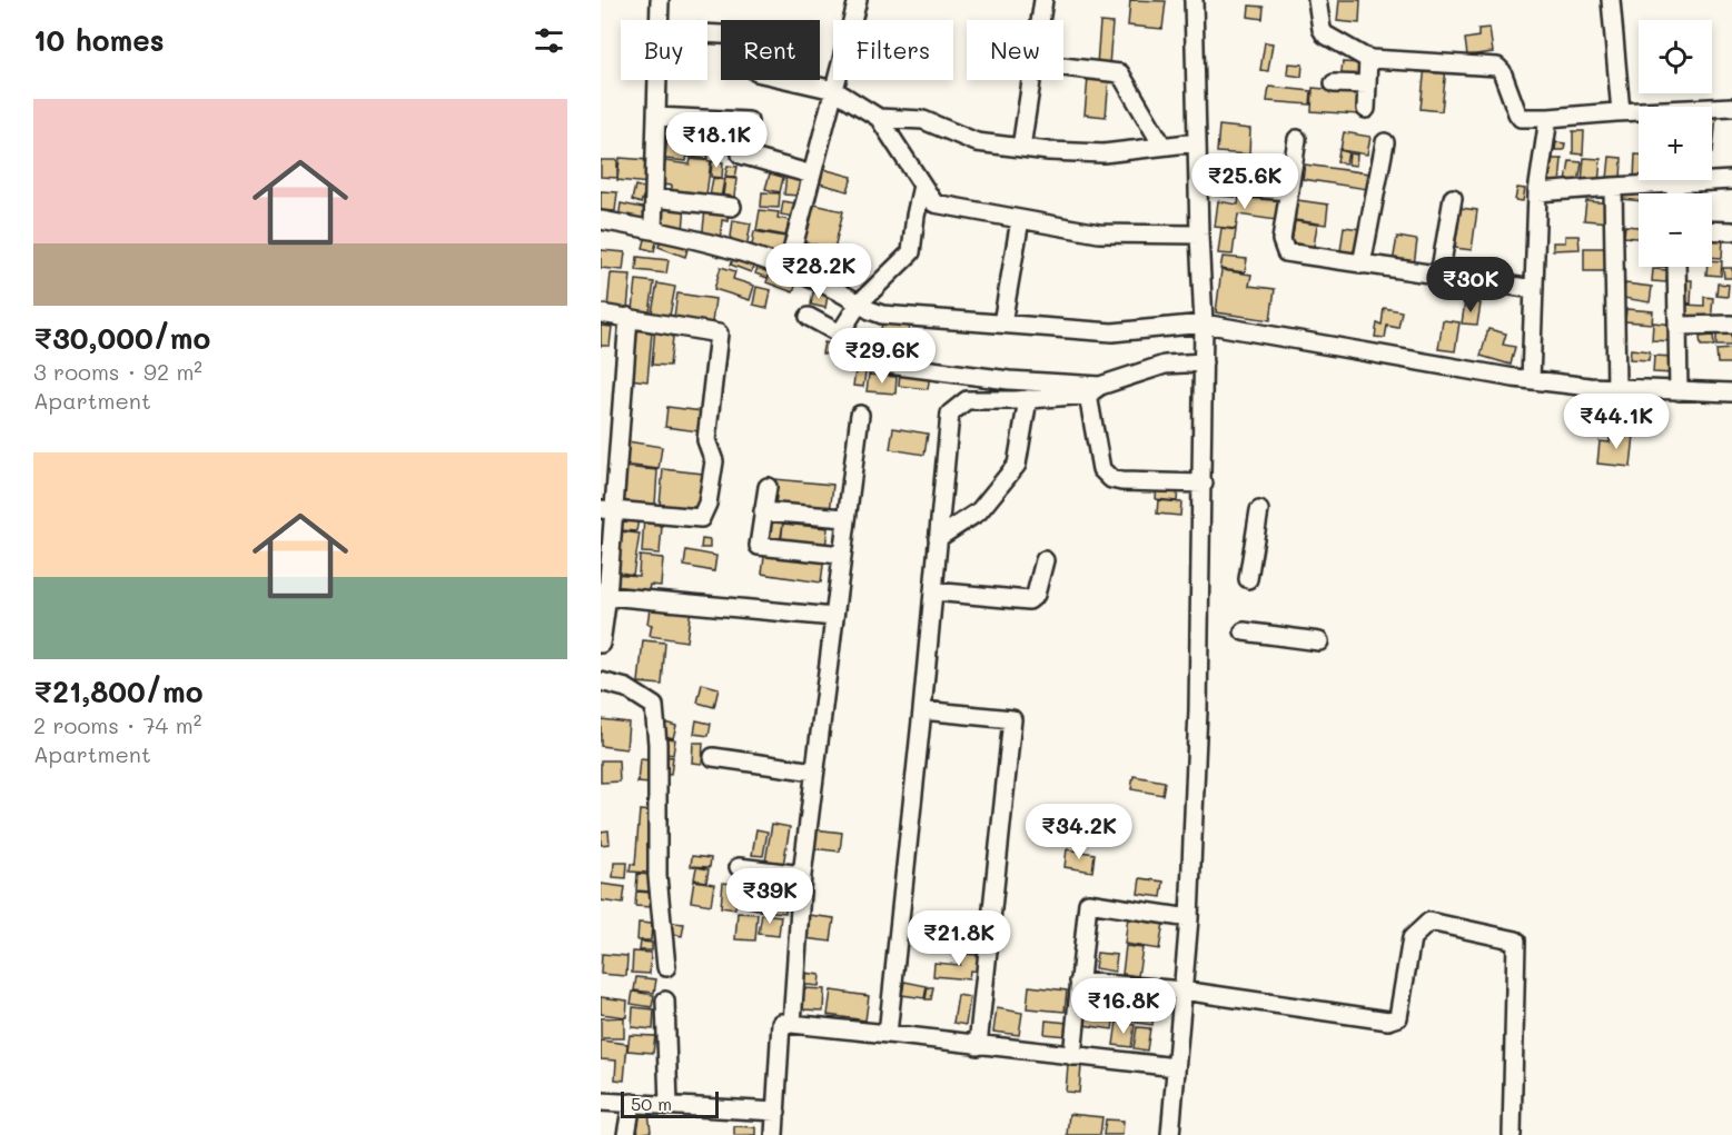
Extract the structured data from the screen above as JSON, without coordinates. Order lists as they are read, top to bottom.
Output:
{
  "scale_bar": "50 m",
  "page": {
    "heading": "10 homes",
    "map_buttons": ["+", "−"],
    "chip": [
      "Buy",
      "Rent",
      "Filters",
      "New"
    ],
    "list": [
      {
        "name": "₹30,000/mo",
        "note": "3 rooms · 92 m² · Apartment"
      },
      {
        "name": "₹21,800/mo",
        "note": "2 rooms · 74 m² · Apartment"
      }
    ],
    "price": [
      "₹18.1K",
      "₹25.6K",
      "₹28.2K",
      "₹30K",
      "₹29.6K",
      "₹44.1K",
      "₹34.2K",
      "₹39K",
      "₹21.8K",
      "₹16.8K"
    ],
    "scale": "50 m"
  }
}
